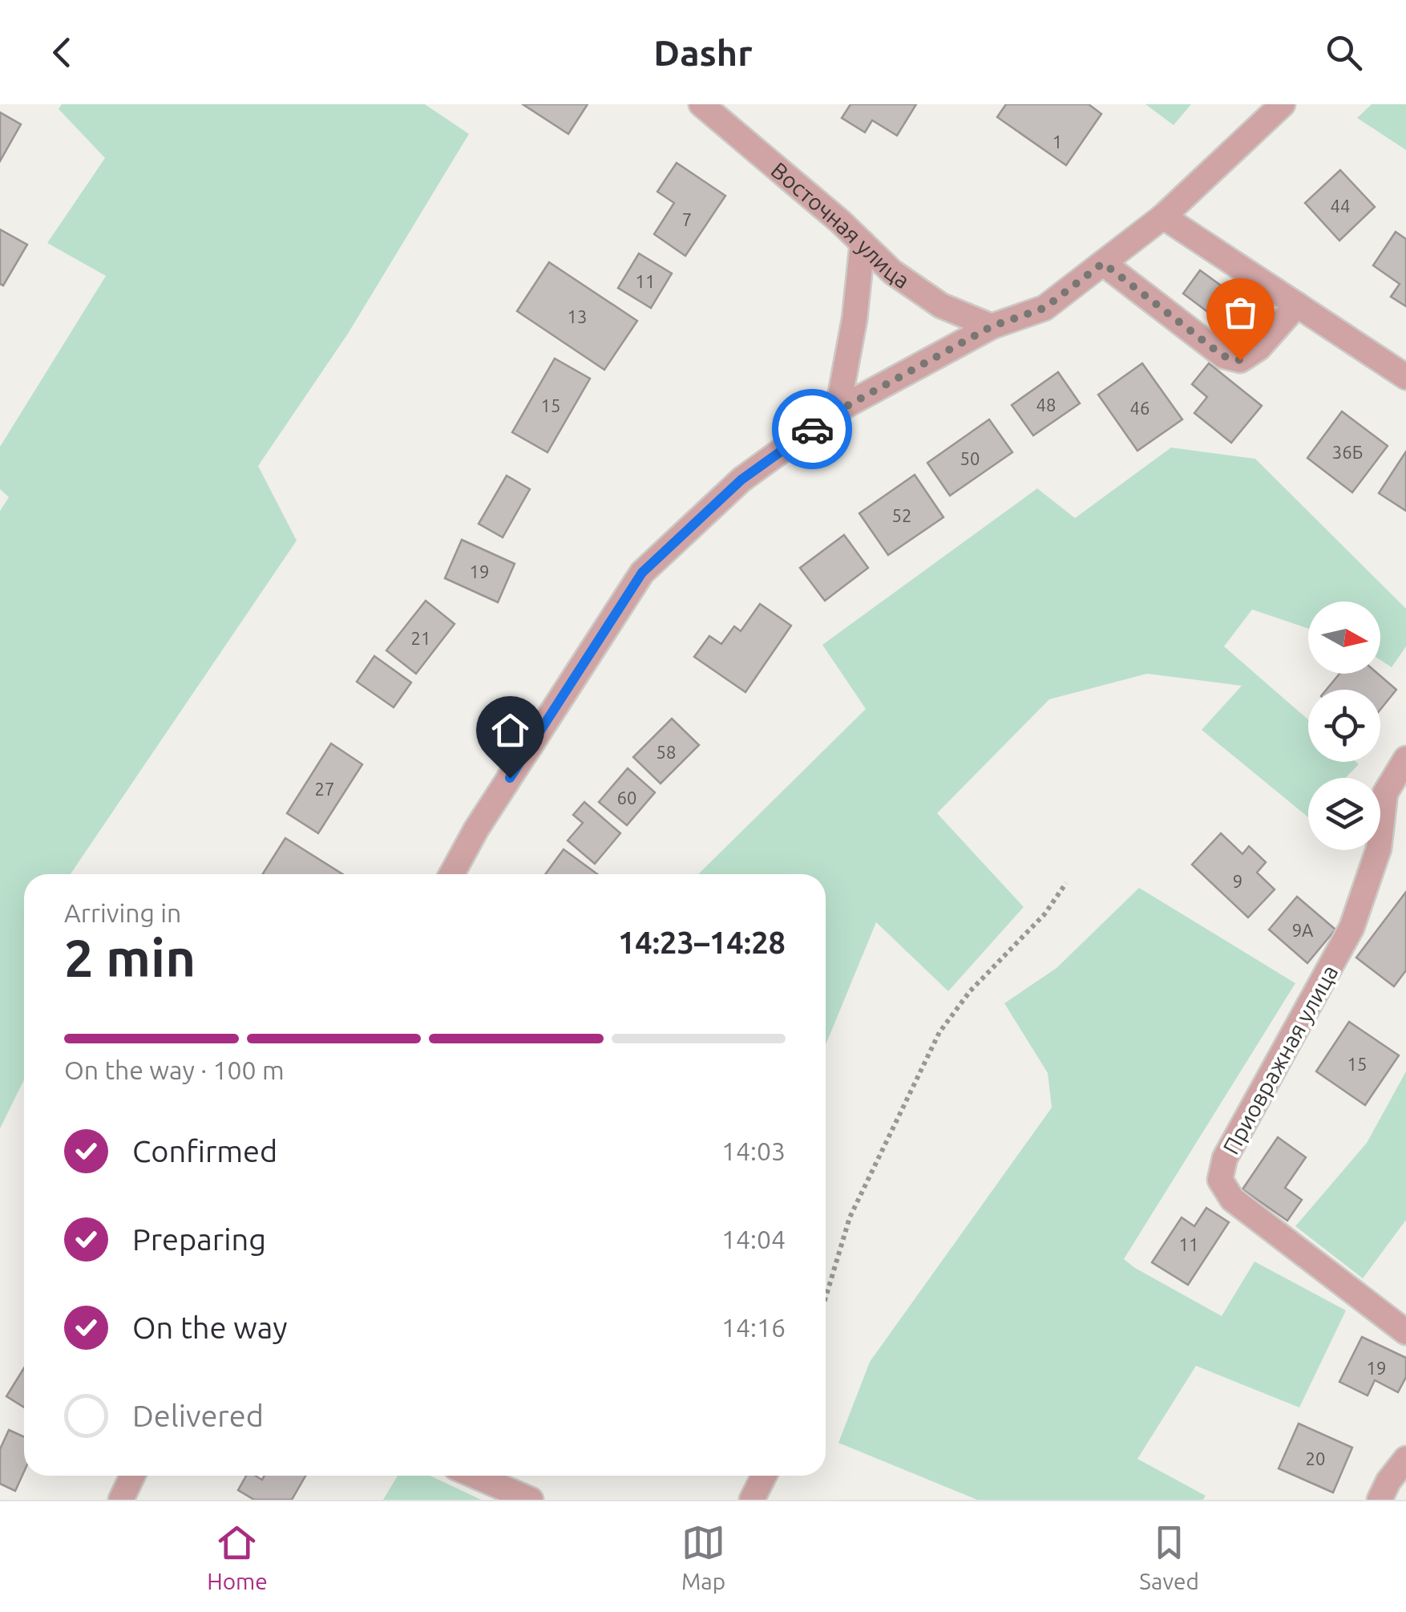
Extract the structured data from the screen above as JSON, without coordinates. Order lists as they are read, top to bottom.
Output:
{
  "streets": {
    "street": ["Восточная улица", "Приовражная улица"]
  },
  "house_numbers": [
    "1",
    "44",
    "7",
    "11",
    "13",
    "48",
    "15",
    "46",
    "36Б",
    "50",
    "52",
    "19",
    "21",
    "58",
    "27",
    "60",
    "9",
    "9А",
    "15",
    "11",
    "19",
    "20"
  ],
  "north": "right",
  "page": {
    "header": "Dashr",
    "heading": ["2 min", "Arriving in", "14:23–14:28"],
    "bar": "On the way · 100 m",
    "list": [
      ["Confirmed", "14:03"],
      ["Preparing", "14:04"],
      ["On the way", "14:16"],
      "Delivered"
    ],
    "tabs": ["Home", "Map", "Saved"]
  }
}
